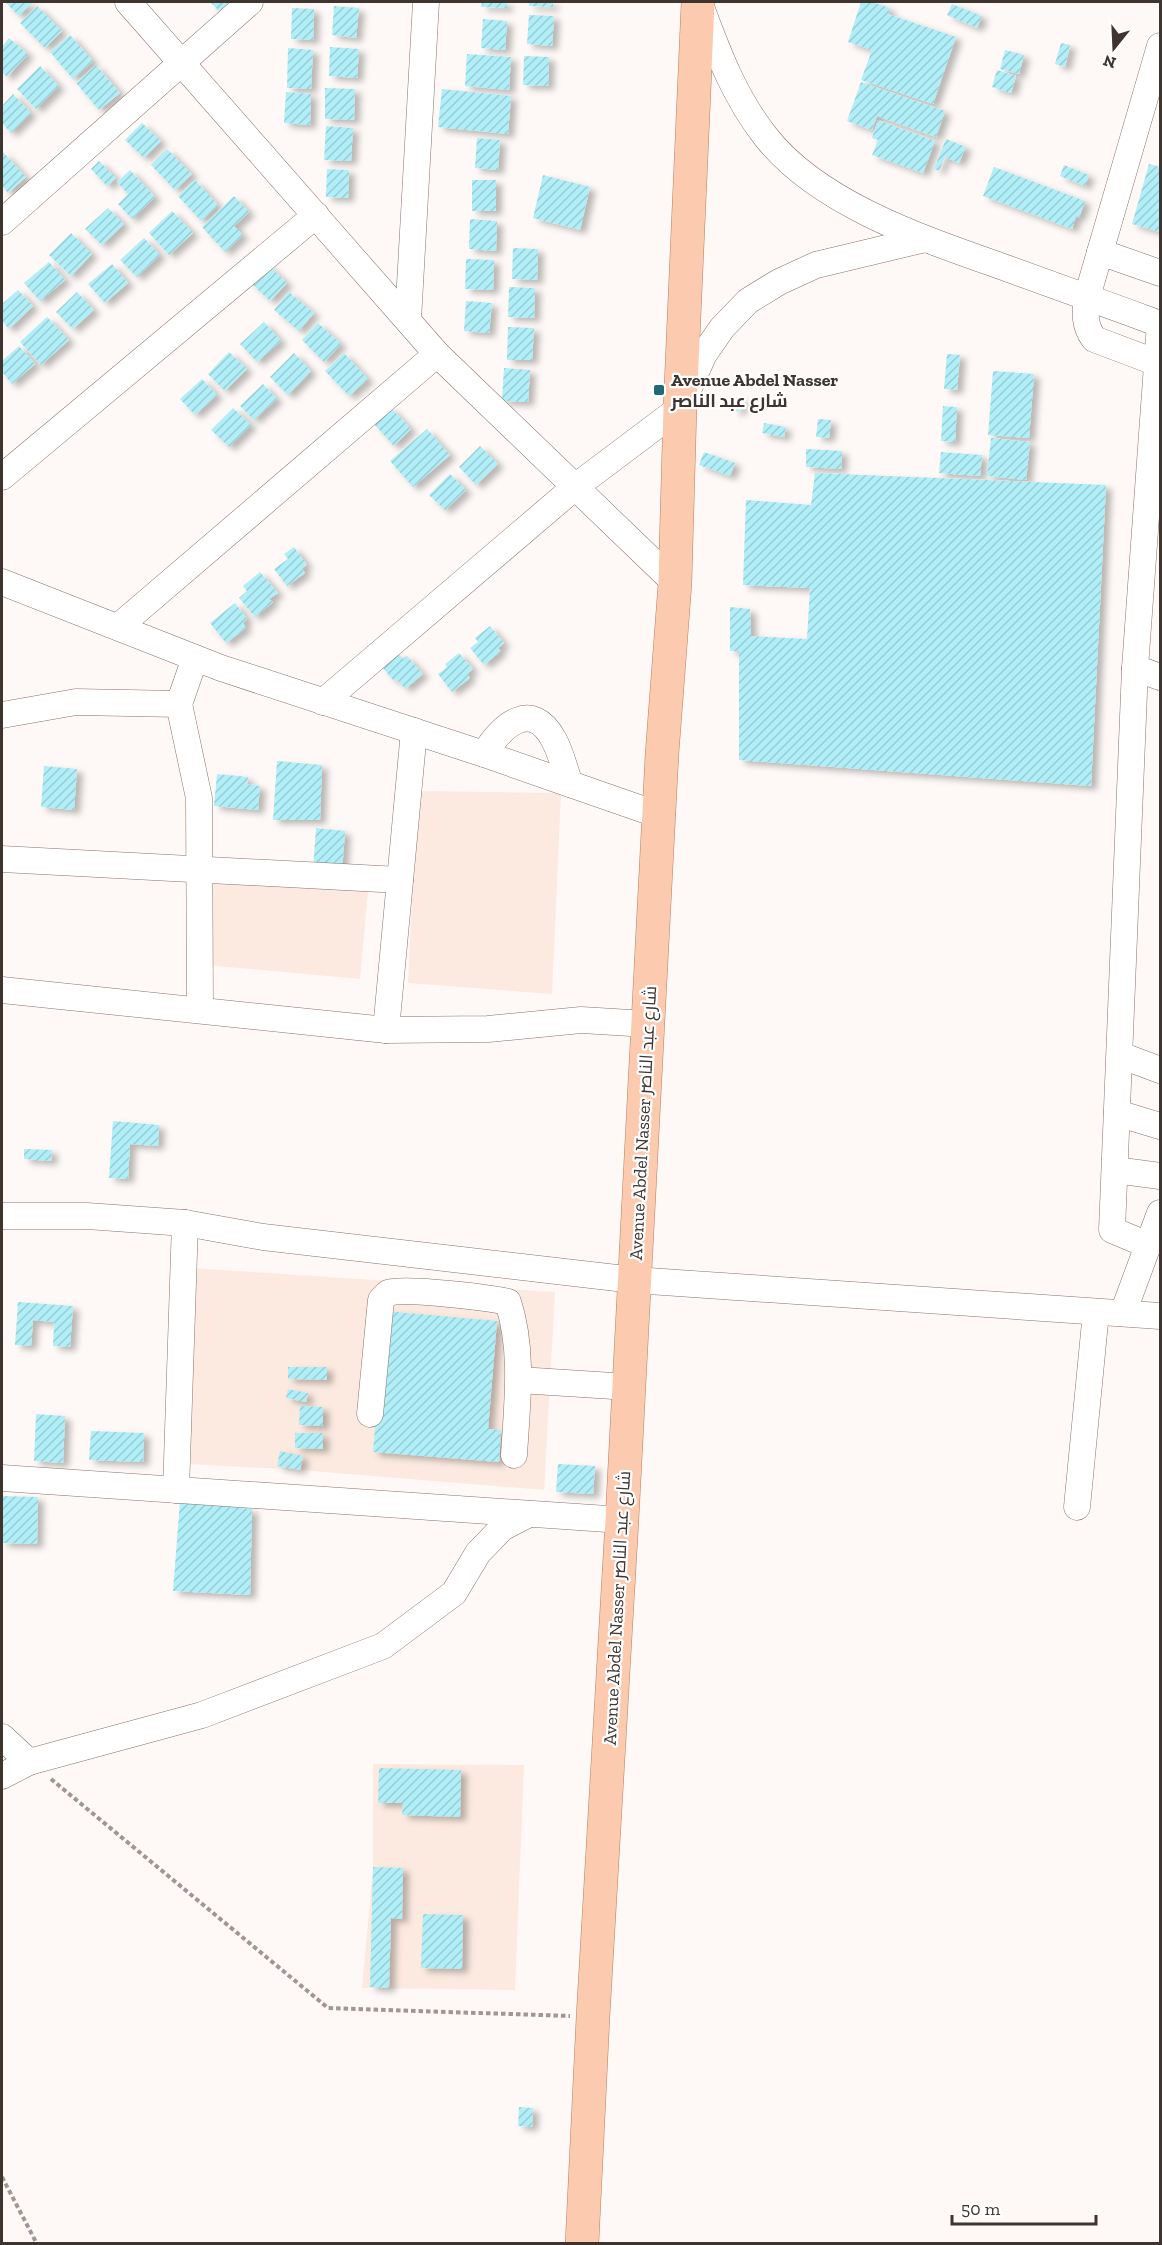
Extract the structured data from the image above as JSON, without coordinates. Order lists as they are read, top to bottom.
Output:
{
  "streets": {
    "main road": ["Avenue Abdel Nasser شارع عبد الناصر"]
  },
  "places": {
    "transit": ["Avenue Abdel Nasser شارع عبد الناصر"]
  },
  "scale_bar": "50 m",
  "north": "bottom"
}
